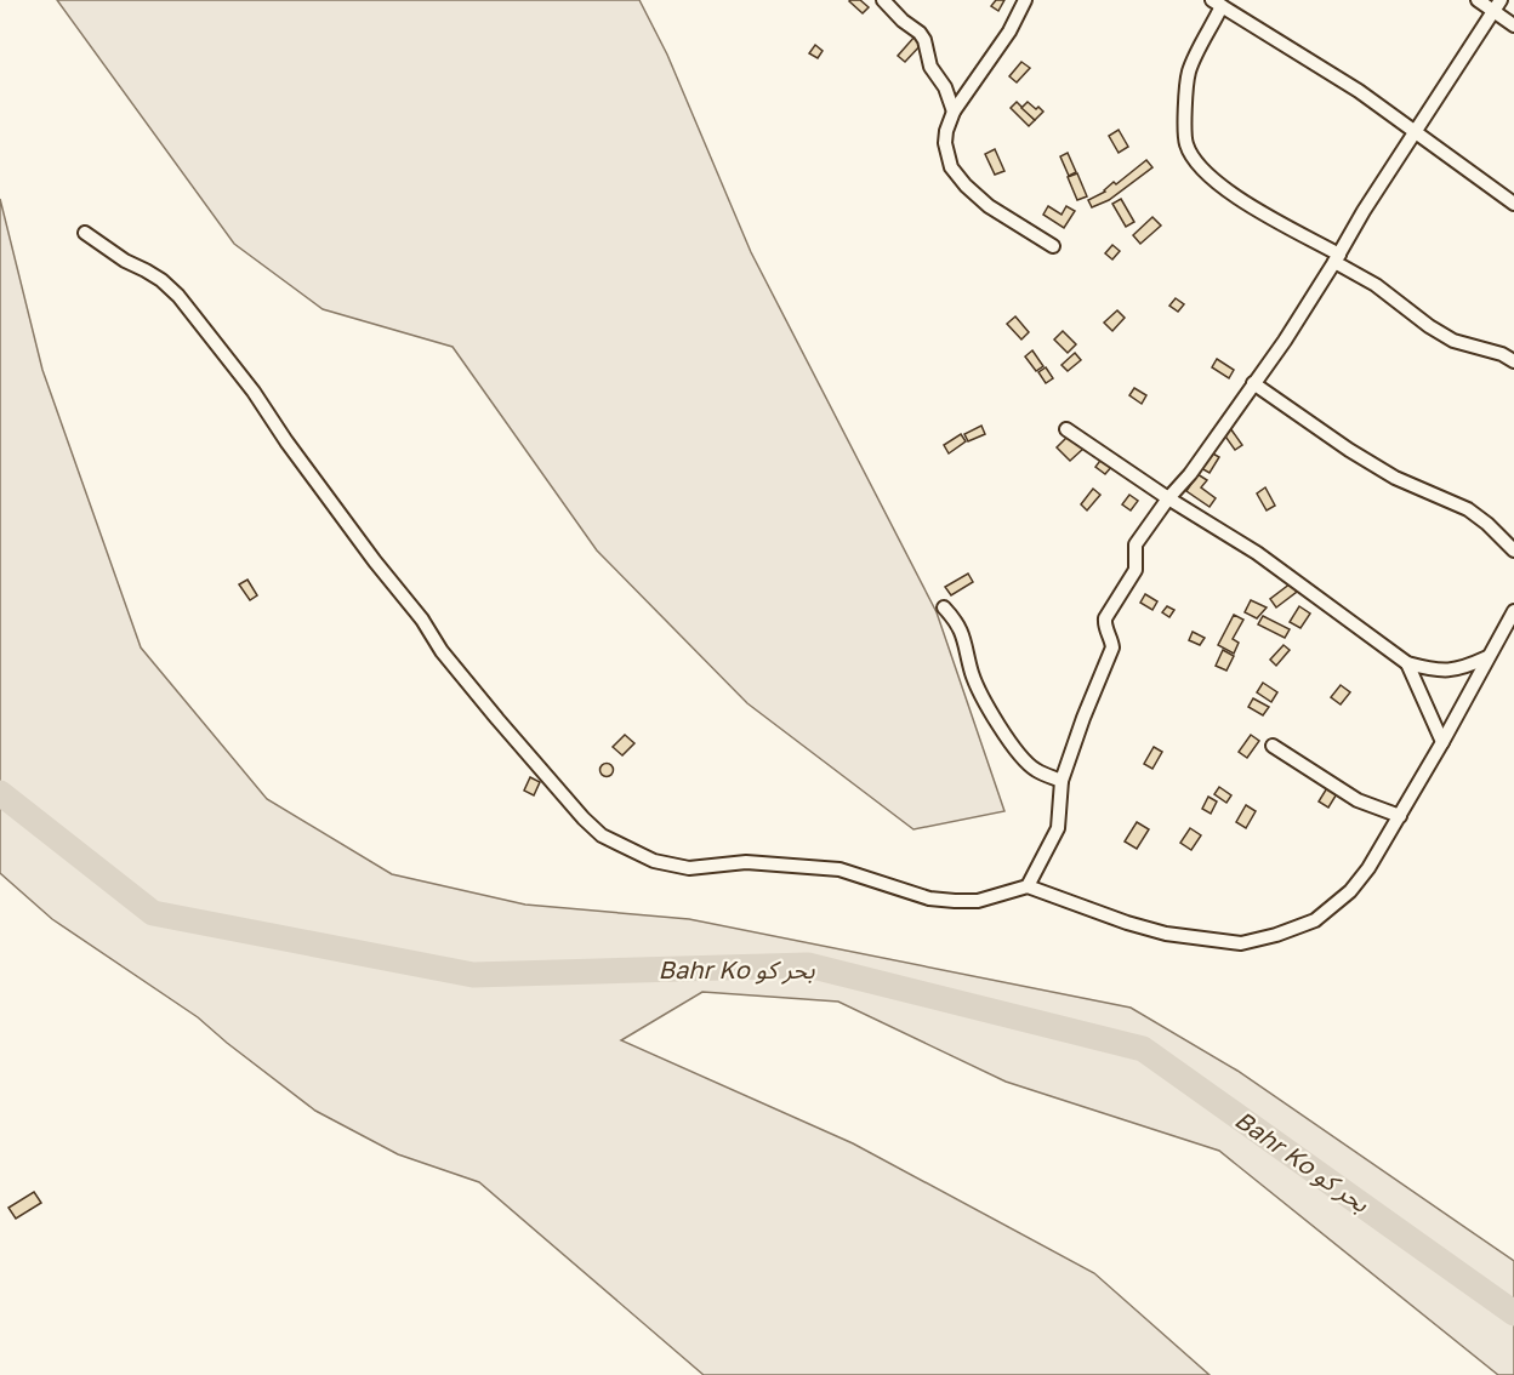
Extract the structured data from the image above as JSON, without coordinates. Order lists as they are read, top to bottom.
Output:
{
  "water": ["Bahr Ko بحر كو"]
}
